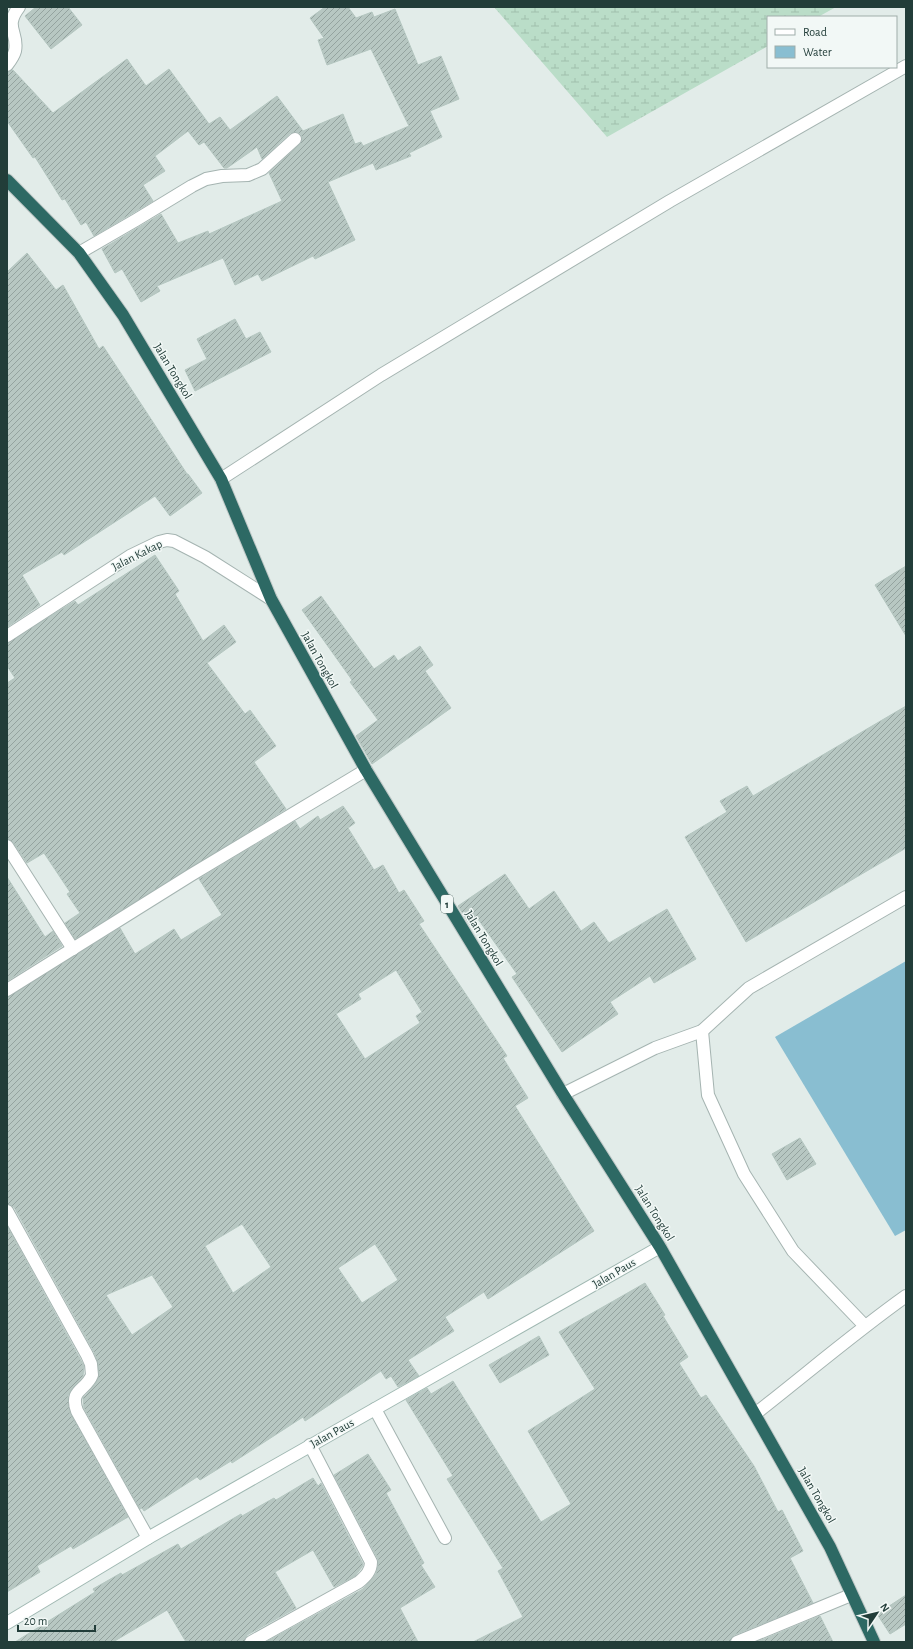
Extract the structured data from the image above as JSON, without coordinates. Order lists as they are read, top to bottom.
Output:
{
  "streets": {
    "highway": ["Jalan Tongkol", "1"],
    "street": ["Jalan Kakap", "Jalan Paus"]
  },
  "crossings": [
    ["Jalan Tongkol", "Jalan Kakap"],
    ["Jalan Tongkol", "Jalan Paus"]
  ],
  "legend": ["Road", "Water"],
  "scale_bar": "20 m",
  "north": "top right"
}
